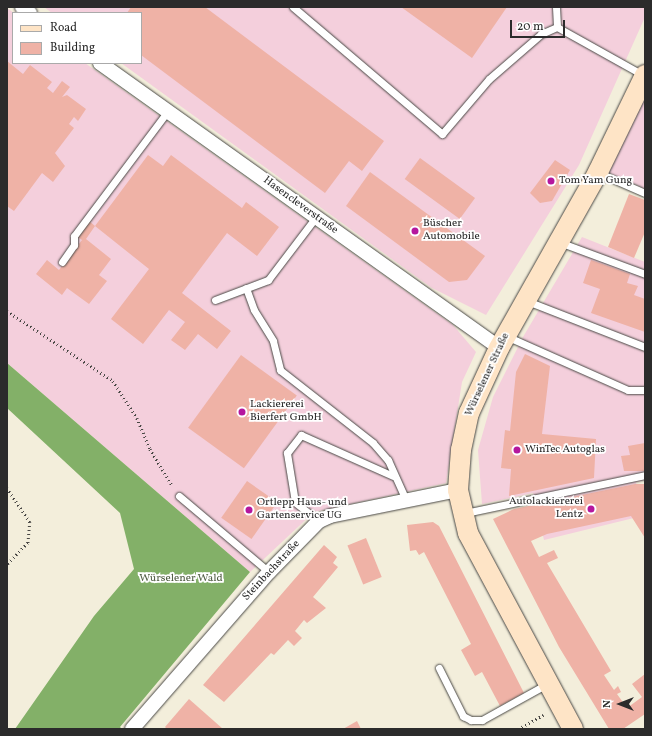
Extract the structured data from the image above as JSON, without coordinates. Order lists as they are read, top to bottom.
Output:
{
  "streets": {
    "main road": ["Würselener Straße"],
    "street": ["Hasencleverstraße", "Steinbachstraße"]
  },
  "crossings": [
    ["Hasencleverstraße", "Würselener Straße"],
    ["Würselener Straße", "Steinbachstraße"]
  ],
  "parks": ["Würselener Wald"],
  "places": [
    "Tom Yam Gung",
    "Büscher Automobile",
    "Lackiererei Bierfert GmbH",
    "WinTec Autoglas",
    "Autolackiererei Lentz",
    "Ortlepp Haus- und Gartenservice UG"
  ],
  "legend": ["Road", "Building"],
  "scale_bar": "20 m",
  "north": "left"
}
